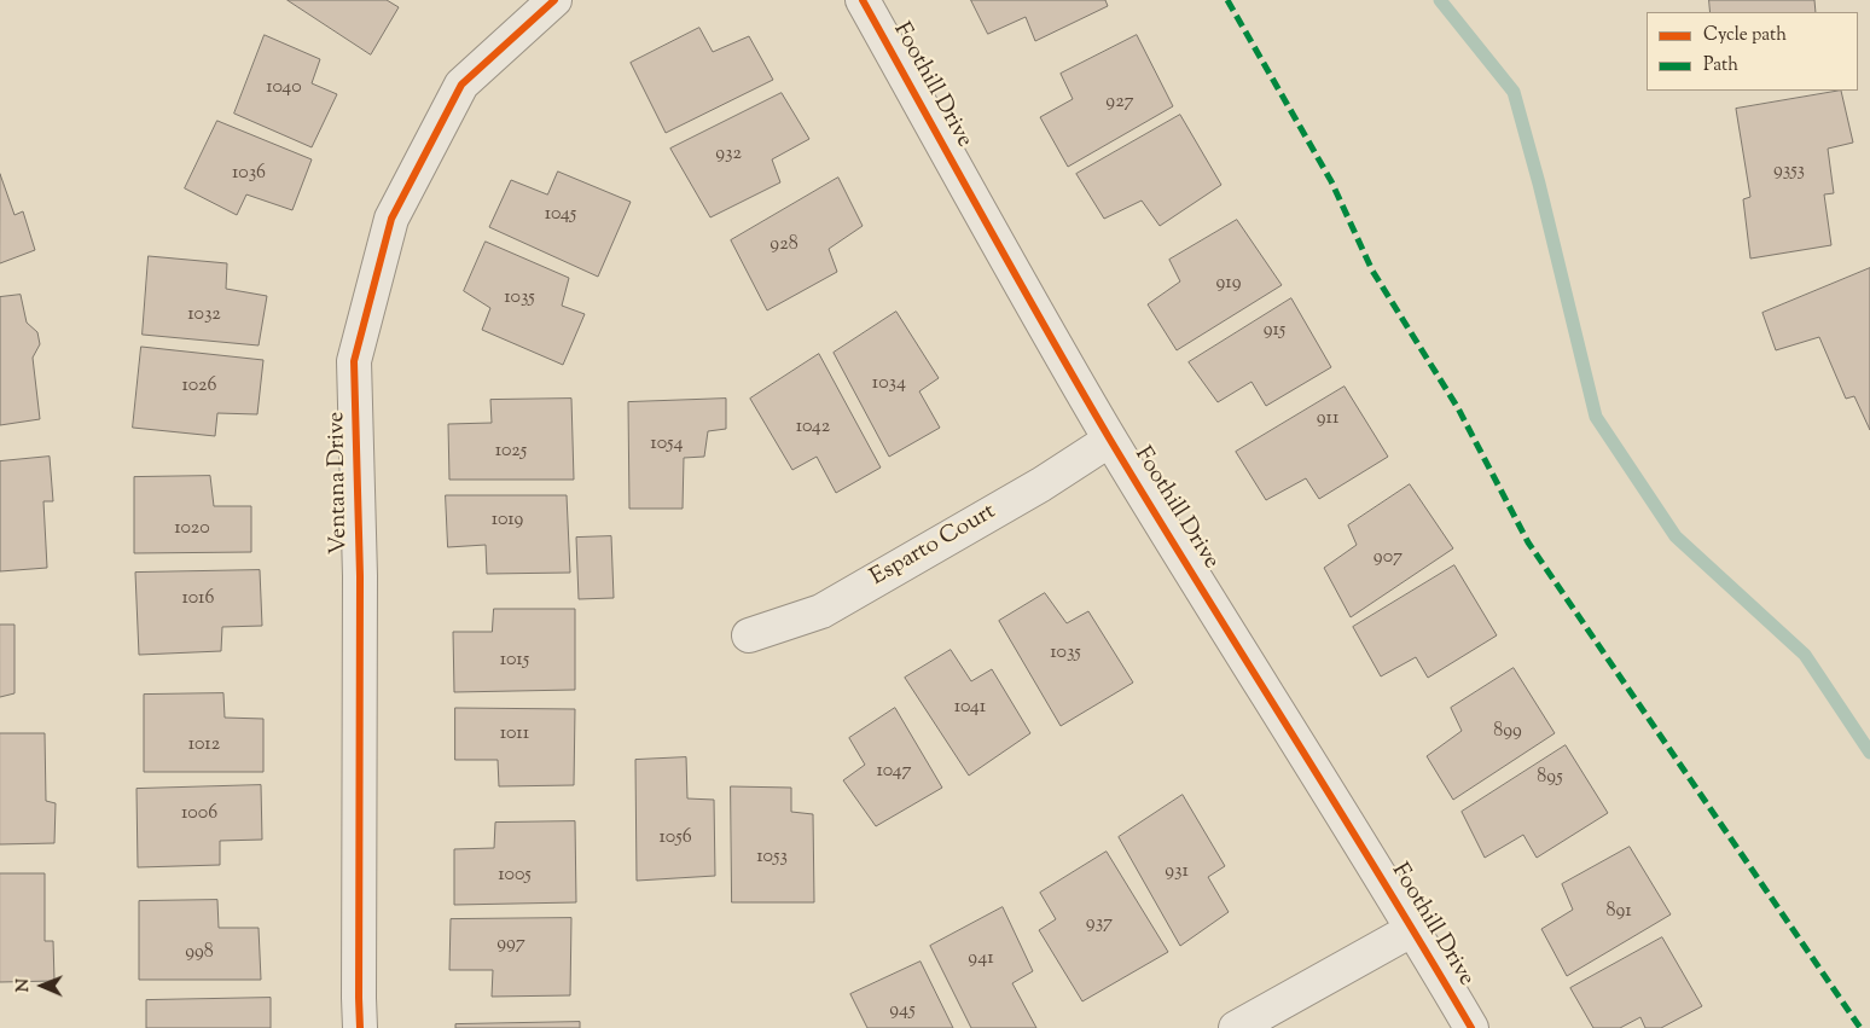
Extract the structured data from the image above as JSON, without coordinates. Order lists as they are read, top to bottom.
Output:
{
  "streets": {
    "street": ["Foothill Drive", "Ventana Drive", "Esparto Court"]
  },
  "crossings": [
    ["Foothill Drive", "Esparto Court"]
  ],
  "house_numbers": [
    "1040",
    "927",
    "932",
    "9353",
    "1036",
    "1045",
    "928",
    "919",
    "1035",
    "1032",
    "915",
    "1034",
    "1026",
    "911",
    "1042",
    "1054",
    "1025",
    "1019",
    "1020",
    "907",
    "1016",
    "1035",
    "1015",
    "1041",
    "899",
    "1011",
    "1012",
    "1047",
    "895",
    "1006",
    "1056",
    "1053",
    "931",
    "1005",
    "891",
    "937",
    "997",
    "998",
    "941",
    "945"
  ],
  "legend": ["Cycle path", "Path"],
  "north": "left"
}
